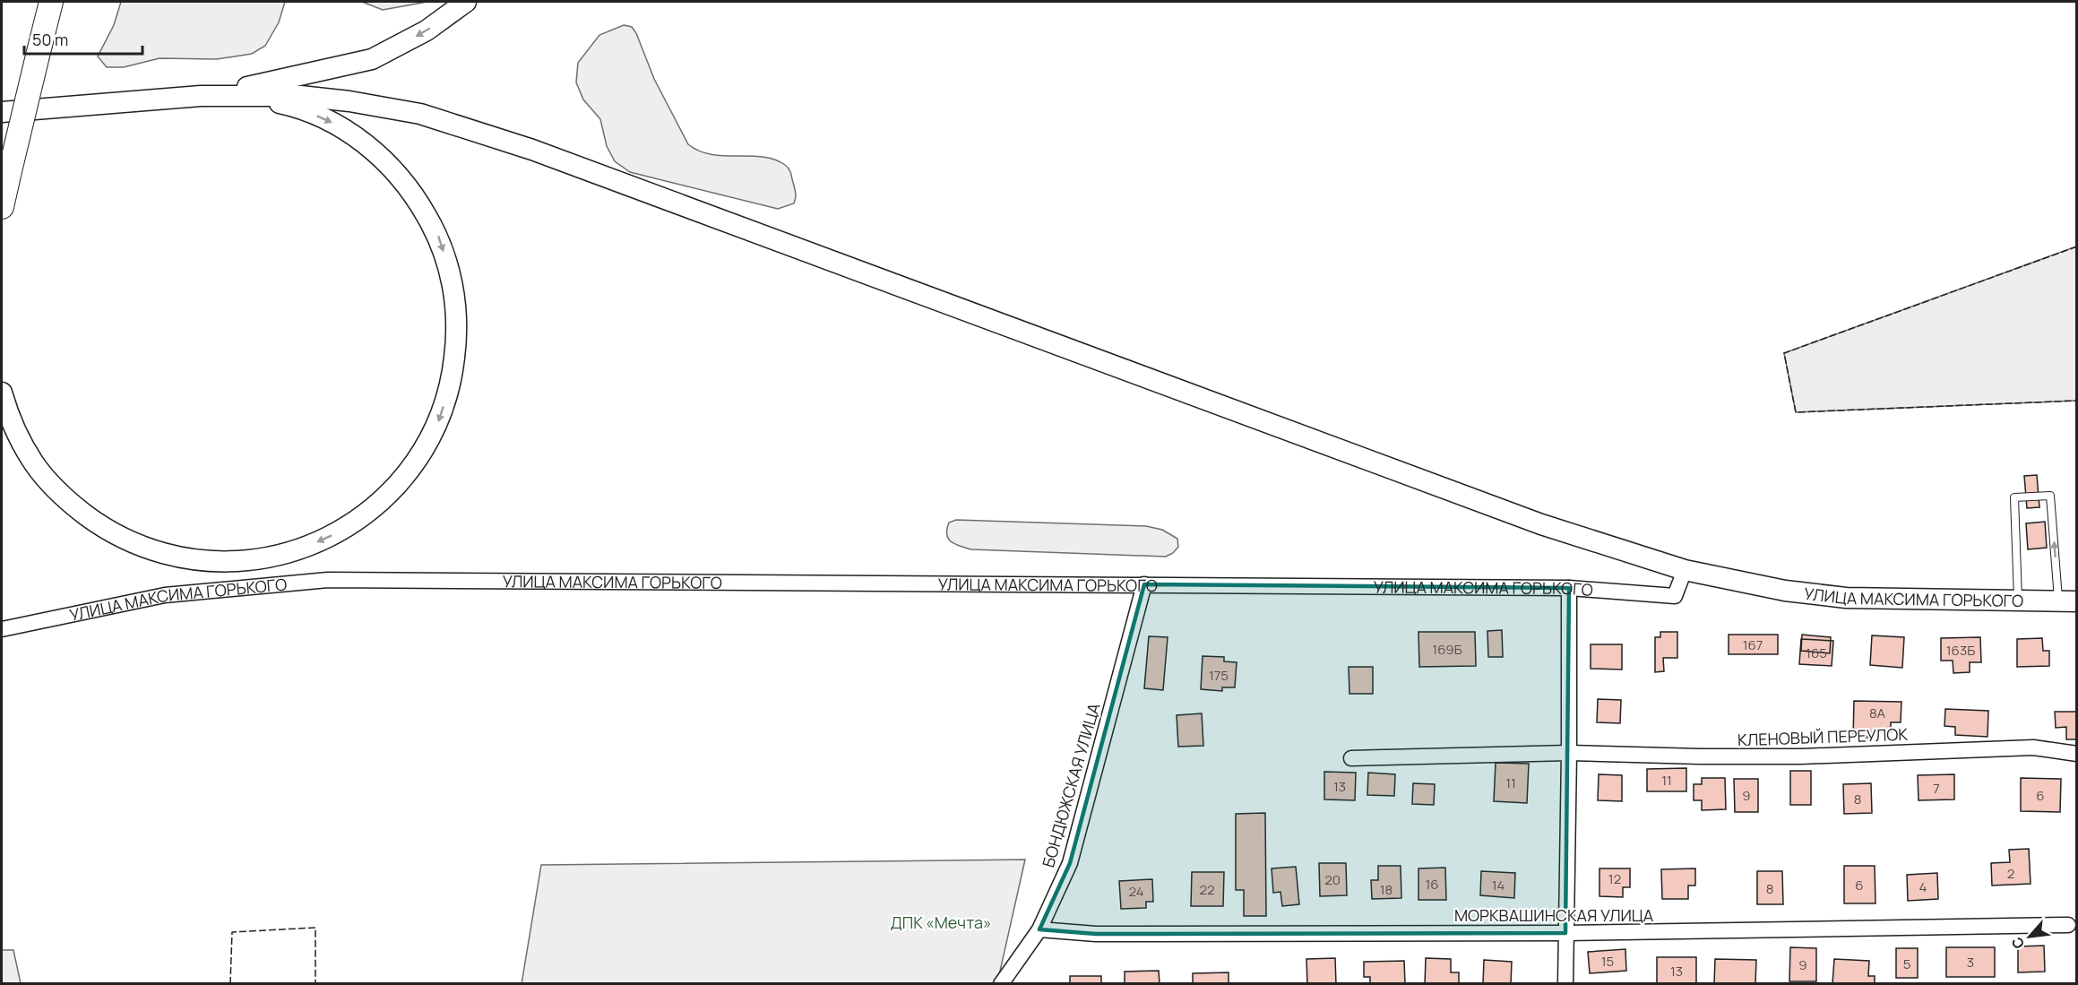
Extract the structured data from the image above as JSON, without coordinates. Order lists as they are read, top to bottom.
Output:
{
  "streets": {
    "street": [
      "УЛИЦА МАКСИМА ГОРЬКОГО",
      "КЛЕНОВЫЙ ПЕРЕУЛОК",
      "БОНДЮЖСКАЯ УЛИЦА",
      "МОРКВАШИНСКАЯ УЛИЦА"
    ]
  },
  "crossings": [
    ["УЛИЦА МАКСИМА ГОРЬКОГО", "БОНДЮЖСКАЯ УЛИЦА"],
    ["БОНДЮЖСКАЯ УЛИЦА", "МОРКВАШИНСКАЯ УЛИЦА"]
  ],
  "parks": ["ДПК «Мечта»"],
  "house_numbers": [
    "167",
    "169Б",
    "163Б",
    "165",
    "175",
    "8А",
    "11",
    "11",
    "13",
    "7",
    "9",
    "6",
    "8",
    "2",
    "12",
    "20",
    "16",
    "14",
    "6",
    "4",
    "8",
    "22",
    "18",
    "24",
    "15",
    "3",
    "5",
    "9",
    "13"
  ],
  "scale_bar": "50 m",
  "north": "bottom left"
}
